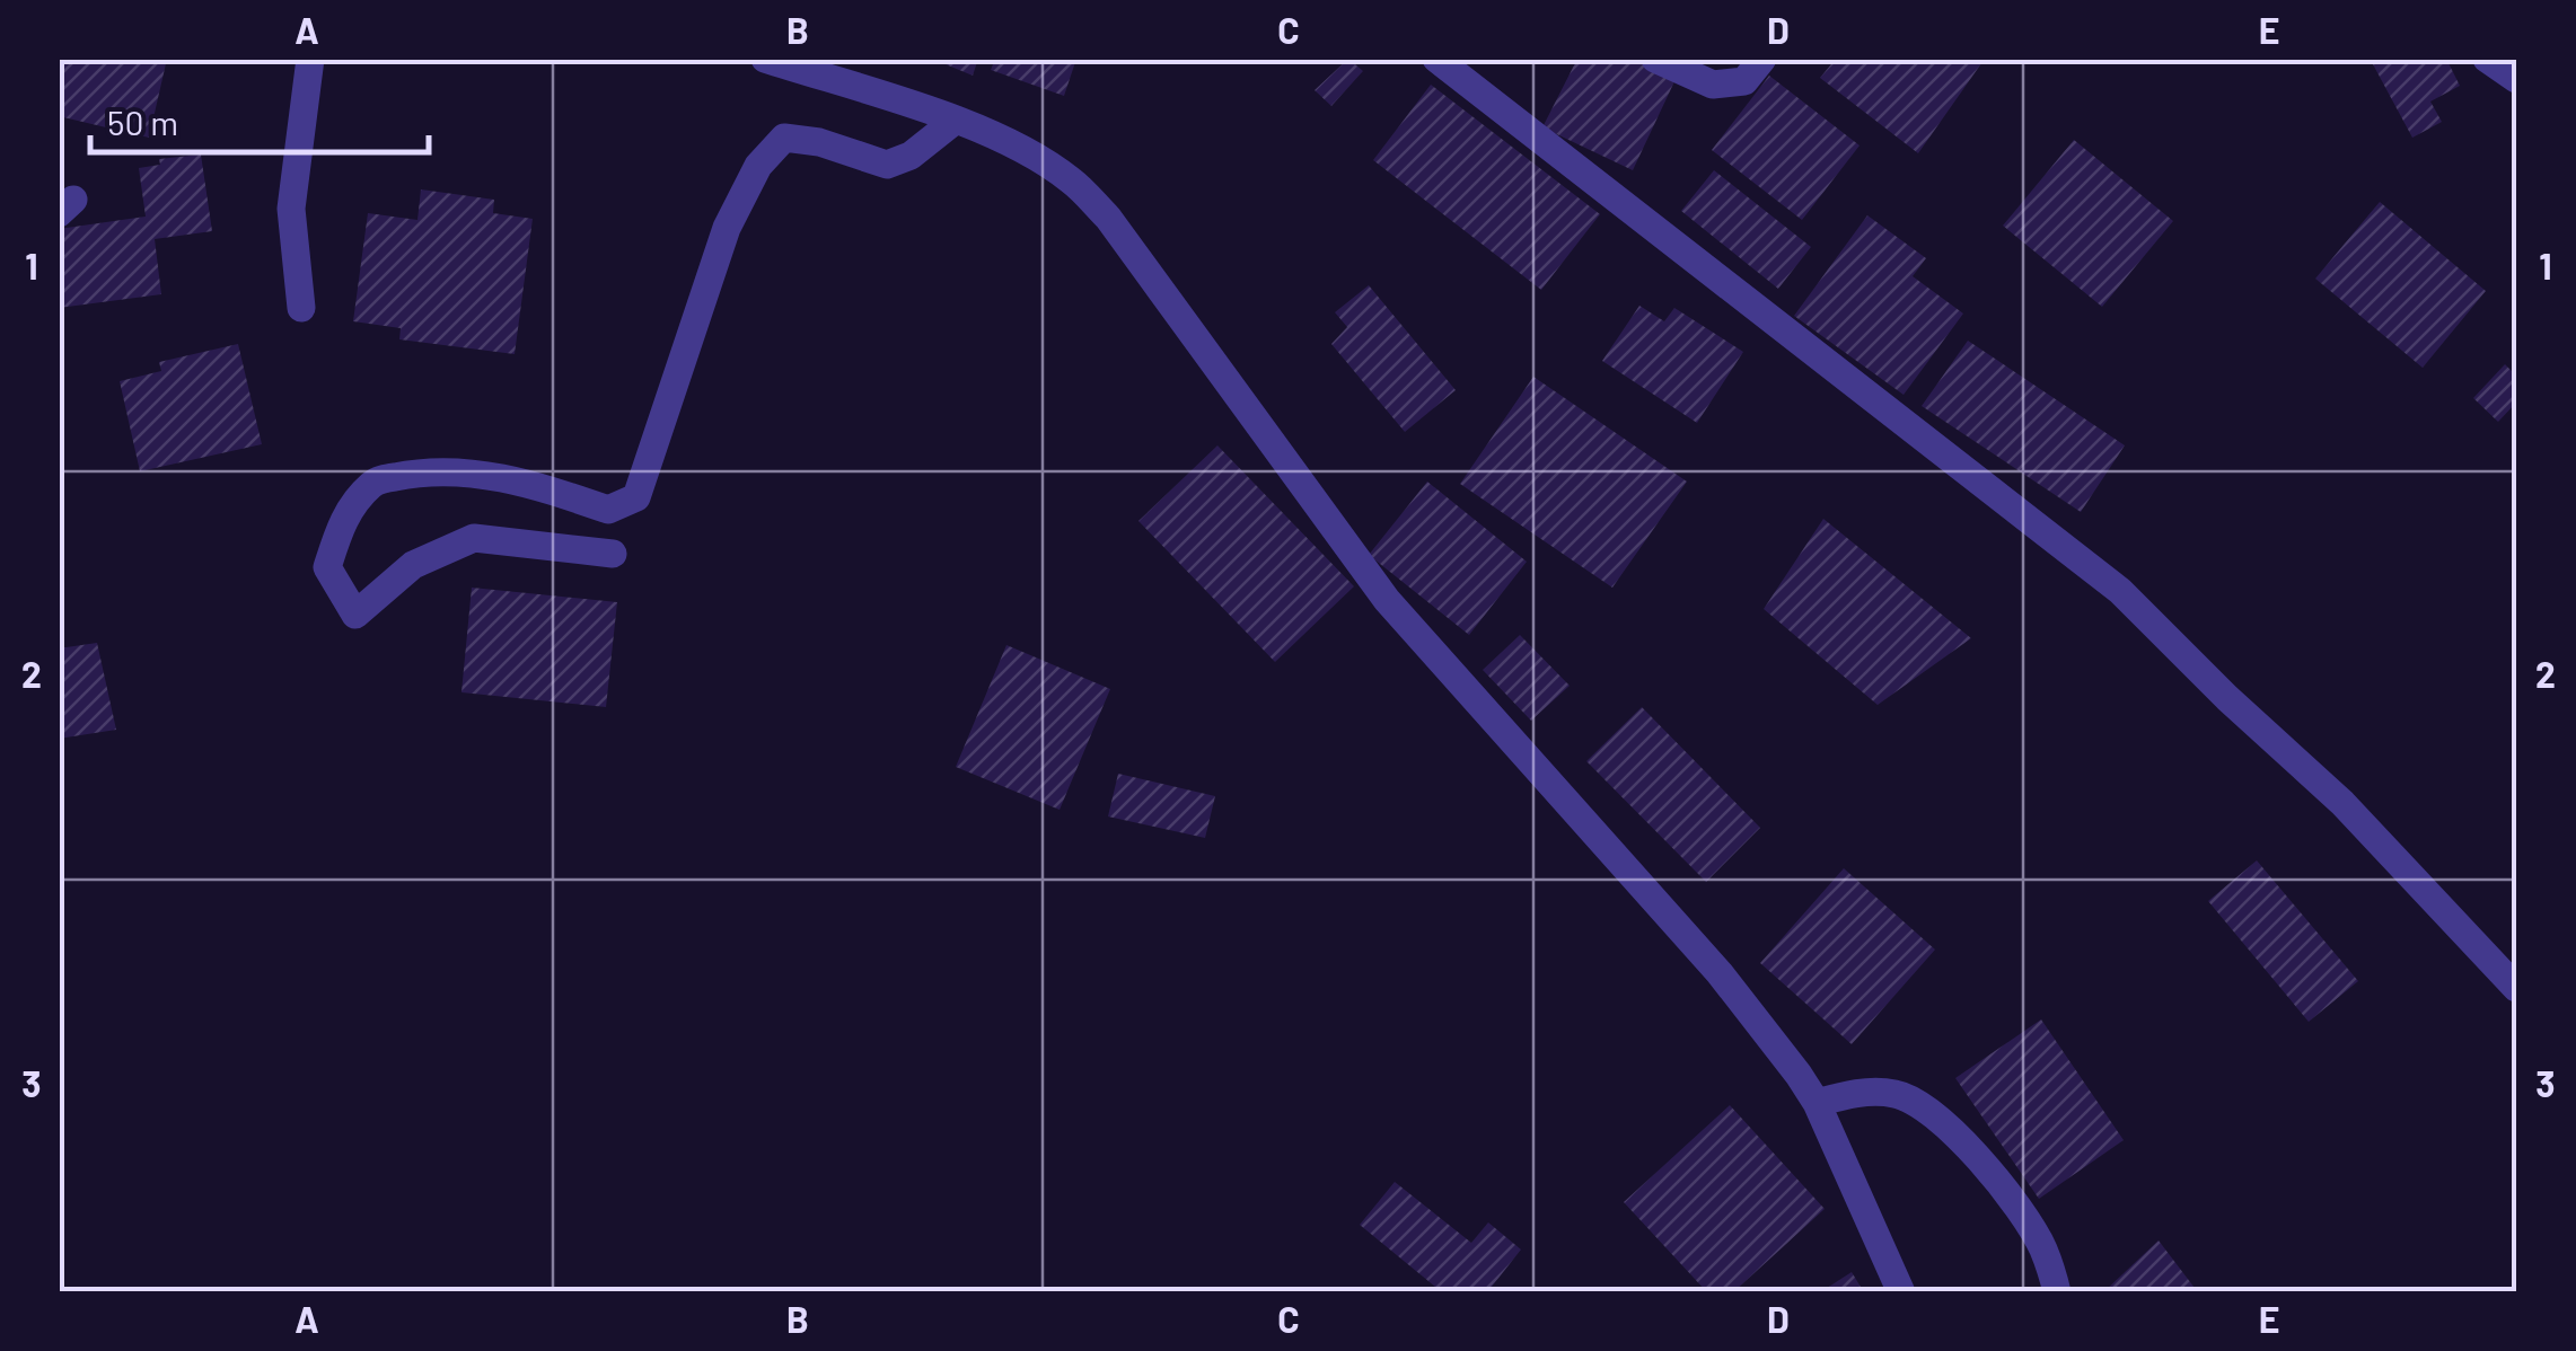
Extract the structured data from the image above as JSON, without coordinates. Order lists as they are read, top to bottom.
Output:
{
  "scale_bar": "50 m",
  "grid": {
    "columns": [
      "A",
      "B",
      "C",
      "D",
      "E"
    ],
    "rows": ["1", "2", "3"]
  }
}
